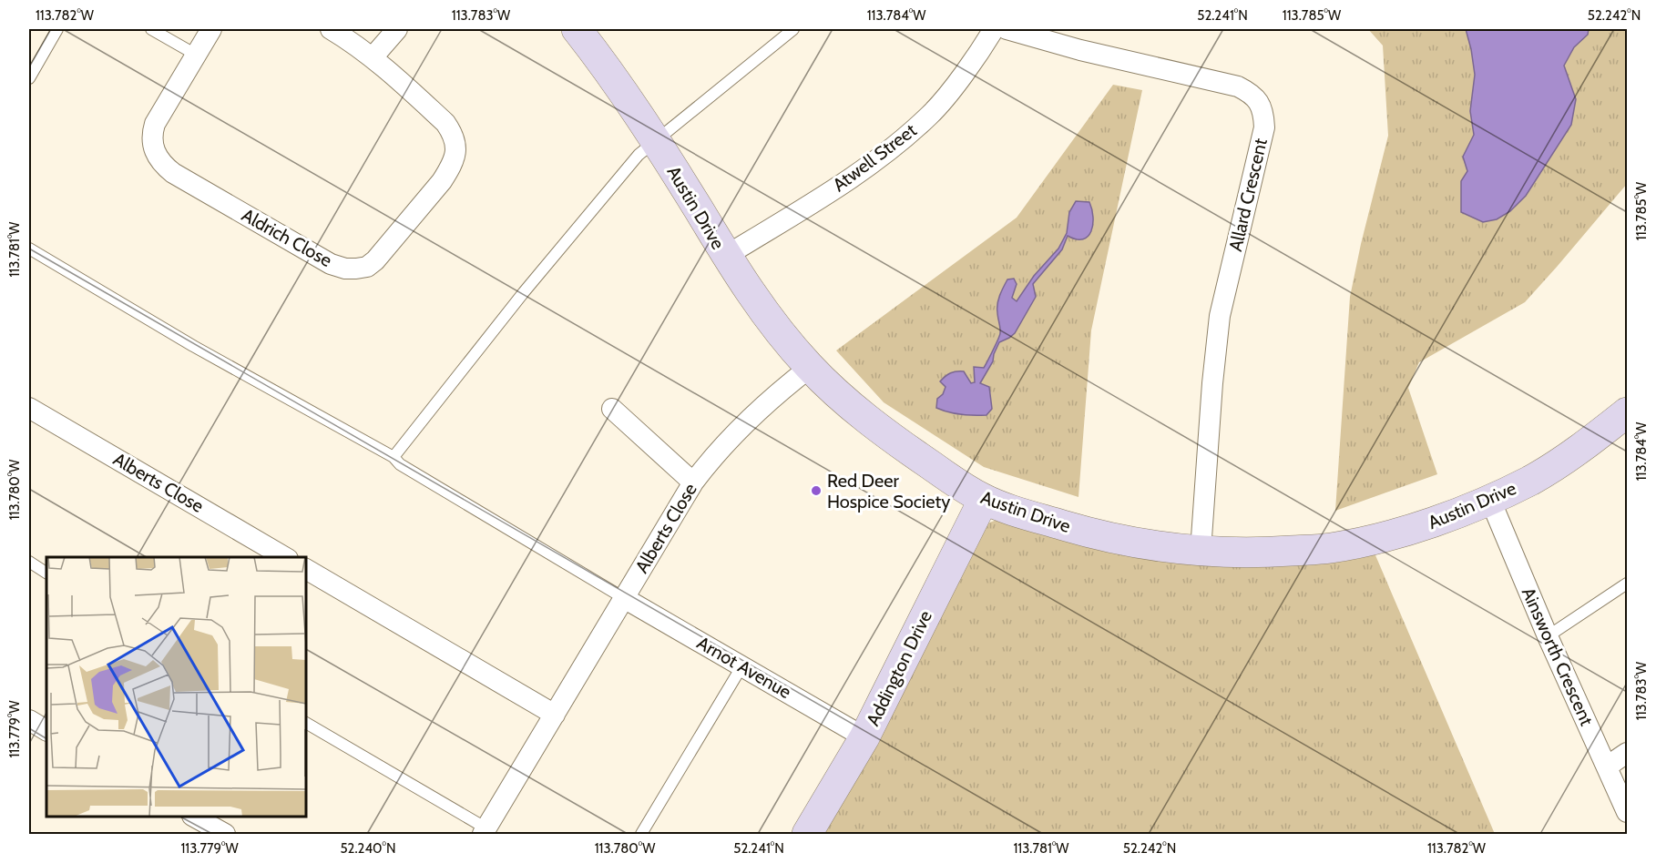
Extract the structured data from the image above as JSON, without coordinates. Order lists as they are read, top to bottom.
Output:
{
  "streets": {
    "street": [
      "Atwell Street",
      "Allard Crescent",
      "Austin Drive",
      "Aldrich Close",
      "Alberts Close",
      "Ainsworth Crescent",
      "Arnot Avenue",
      "Addington Drive"
    ]
  },
  "crossings": [
    ["Atwell Street", "Austin Drive"],
    ["Allard Crescent", "Austin Drive"],
    ["Austin Drive", "Alberts Close"],
    ["Austin Drive", "Ainsworth Crescent"],
    ["Austin Drive", "Addington Drive"],
    ["Alberts Close", "Arnot Avenue"],
    ["Arnot Avenue", "Addington Drive"]
  ],
  "places": ["Red Deer Hospice Society"],
  "coordinates": [
    "113.782°W",
    "113.783°W",
    "113.784°W",
    "52.241°N",
    "113.785°W",
    "52.242°N",
    "113.781°W",
    "113.780°W",
    "113.779°W",
    "52.240°N"
  ]
}
